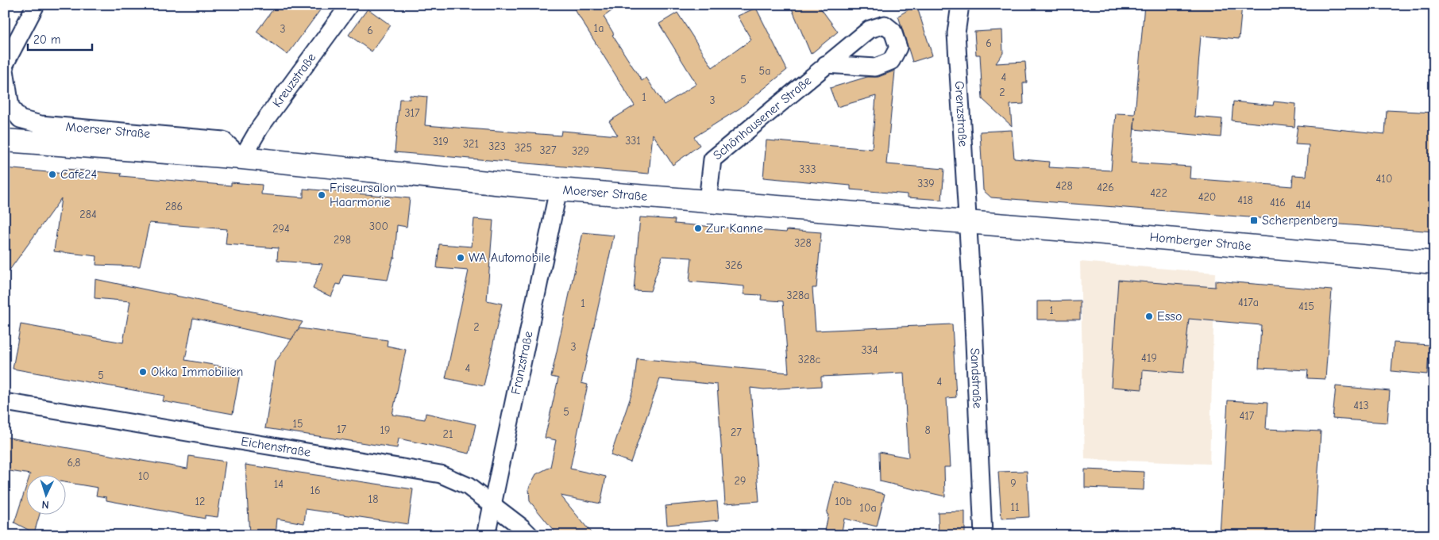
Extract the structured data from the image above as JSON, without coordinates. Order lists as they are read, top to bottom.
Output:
{
  "streets": {
    "main road": ["Moerser Straße", "Homberger Straße"],
    "street": [
      "Kreuzstraße",
      "Grenzstraße",
      "Schönhausener Straße",
      "Franzstraße",
      "Sandstraße",
      "Eichenstraße"
    ]
  },
  "crossings": [
    ["Kreuzstraße", "Moerser Straße"],
    ["Grenzstraße", "Moerser Straße"],
    ["Grenzstraße", "Homberger Straße"],
    ["Grenzstraße", "Sandstraße"],
    ["Schönhausener Straße", "Moerser Straße"],
    ["Moerser Straße", "Homberger Straße"],
    ["Moerser Straße", "Franzstraße"],
    ["Moerser Straße", "Sandstraße"],
    ["Homberger Straße", "Sandstraße"],
    ["Franzstraße", "Eichenstraße"]
  ],
  "places": {
    "other": [
      "Cafe24",
      "Friseursalon Haarmonie",
      "Zur Kanne",
      "WA Automobile",
      "Esso",
      "Okka Immobilien"
    ],
    "transit": ["Scherpenberg"]
  },
  "house_numbers": [
    "1a",
    "3",
    "6",
    "6",
    "5a",
    "4",
    "5",
    "2",
    "1",
    "3",
    "317",
    "331",
    "319",
    "321",
    "323",
    "325",
    "327",
    "329",
    "333",
    "410",
    "339",
    "428",
    "426",
    "422",
    "420",
    "418",
    "416",
    "414",
    "286",
    "284",
    "300",
    "294",
    "298",
    "328",
    "326",
    "328a",
    "417a",
    "1",
    "415",
    "1",
    "2",
    "3",
    "334",
    "419",
    "328c",
    "4",
    "5",
    "4",
    "413",
    "5",
    "417",
    "15",
    "17",
    "19",
    "8",
    "27",
    "21",
    "6,8",
    "10",
    "29",
    "9",
    "14",
    "16",
    "18",
    "12",
    "10b",
    "11",
    "10a"
  ],
  "scale_bar": "20 m",
  "north": "bottom"
}
